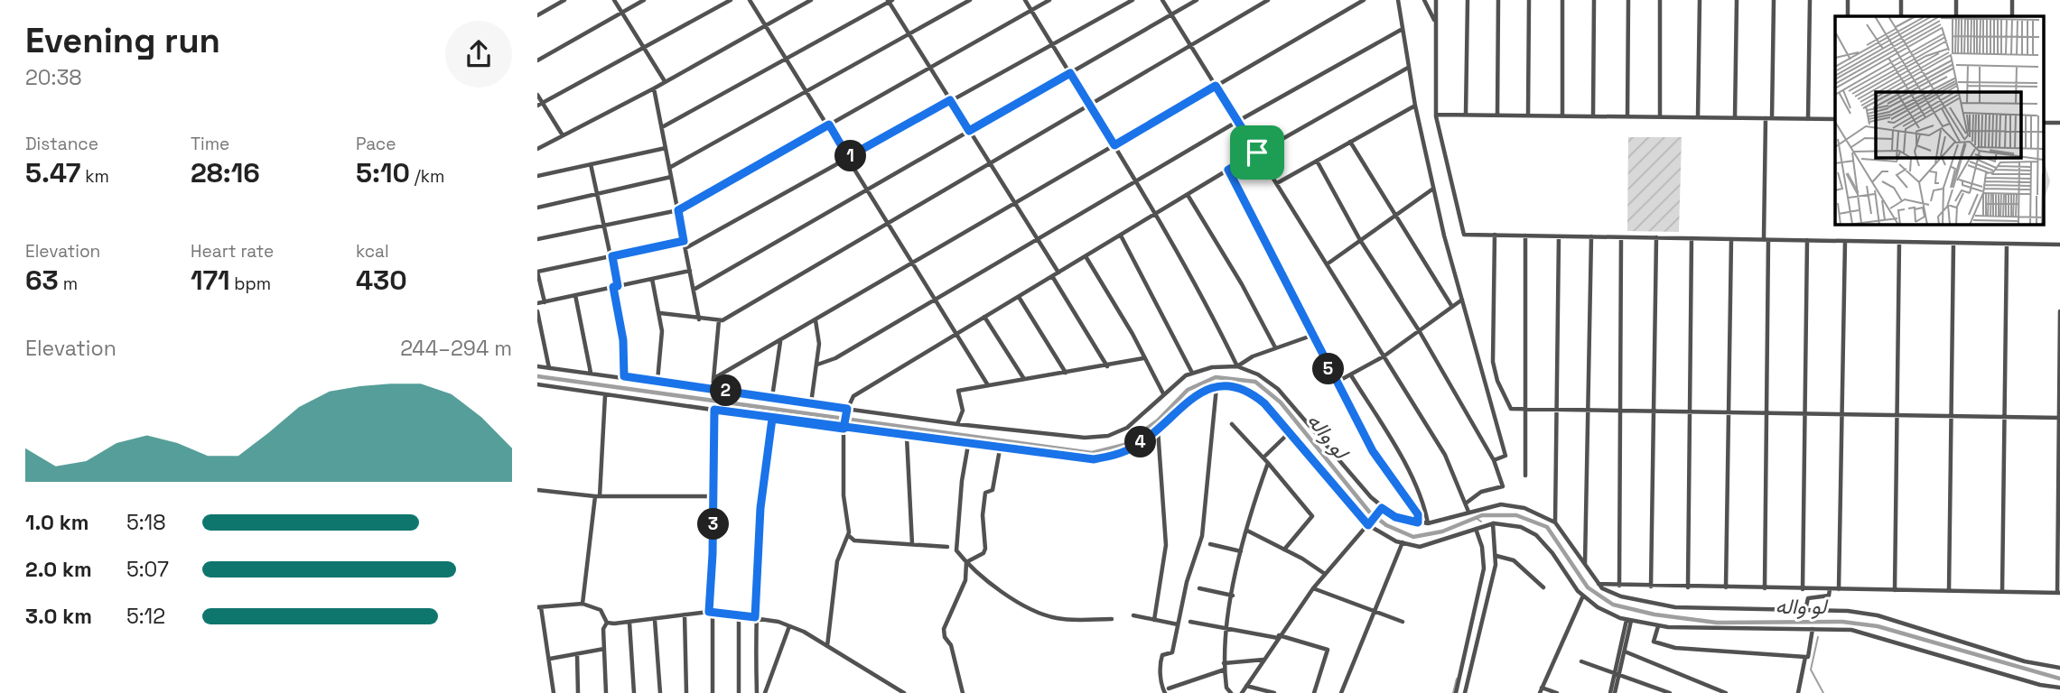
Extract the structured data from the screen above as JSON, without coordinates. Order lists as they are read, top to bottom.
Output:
{
  "water": ["لو واله"],
  "page": {
    "heading": ["Evening run", "20:38"],
    "stats": [
      ["Distance", "5.47 km"],
      ["Time", "28:16"],
      ["Pace", "5:10 /km"],
      ["Elevation", "63 m"],
      ["Heart rate", "171 bpm"],
      ["kcal", "430"]
    ],
    "pins": [
      "1",
      "5",
      "2",
      "4",
      "3"
    ],
    "chart": ["Elevation", "244–294 m"],
    "list": [
      {
        "name": "1.0 km",
        "note": "5:18"
      },
      {
        "name": "2.0 km",
        "note": "5:07"
      },
      {
        "name": "3.0 km",
        "note": "5:12"
      }
    ]
  }
}
